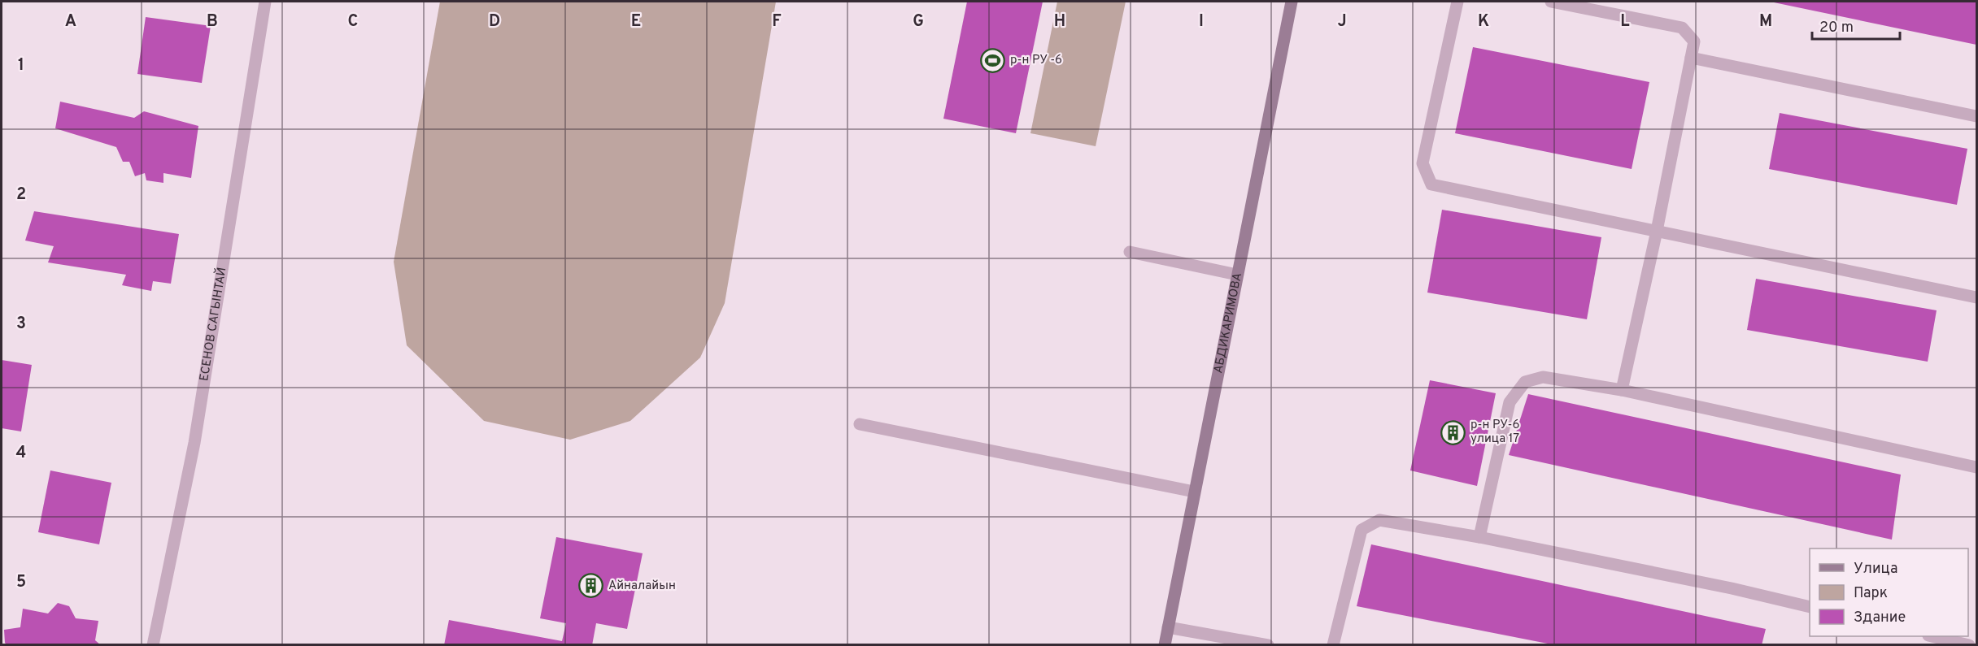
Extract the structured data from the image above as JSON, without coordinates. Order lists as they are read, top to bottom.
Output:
{
  "streets": {
    "main road": ["АБДИКАРИМОВА"],
    "street": ["ЕСЕНОВ САГЫНТАЙ"]
  },
  "places": {
    "sports": ["р-н РУ -6"],
    "building": ["р-н РУ-6 улица 17", "Айналайын"]
  },
  "legend": ["Улица", "Парк", "Здание"],
  "scale_bar": "20 m",
  "grid": {
    "columns": [
      "A",
      "B",
      "C",
      "D",
      "E",
      "F",
      "G",
      "H",
      "I",
      "J",
      "K",
      "L",
      "M"
    ],
    "rows": [
      "1",
      "2",
      "3",
      "4",
      "5"
    ]
  }
}
